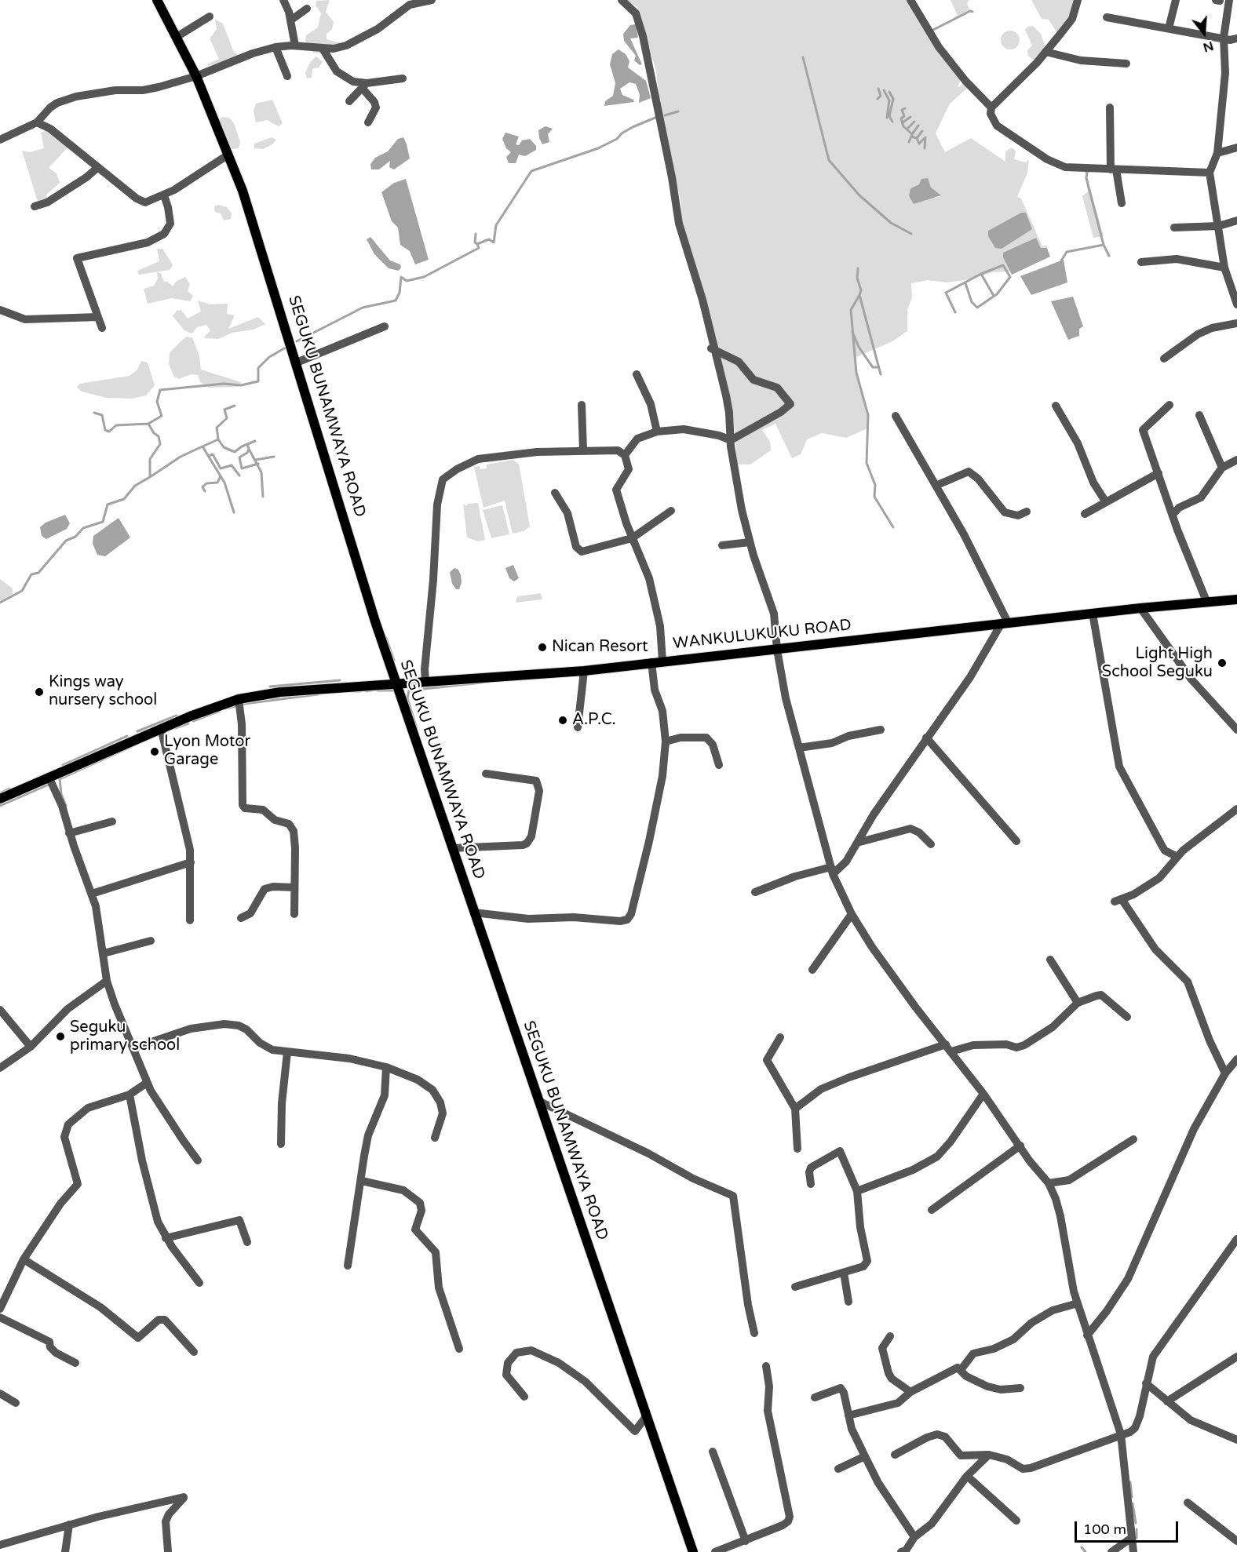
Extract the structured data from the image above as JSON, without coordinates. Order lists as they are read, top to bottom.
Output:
{
  "streets": {
    "main road": ["SEGUKU BUNAMWAYA ROAD", "WANKULUKUKU ROAD"]
  },
  "crossings": [
    ["SEGUKU BUNAMWAYA ROAD", "WANKULUKUKU ROAD"]
  ],
  "places": [
    "Nican Resort",
    "Light High School Seguku",
    "Kings way nursery school",
    "A.P.C.",
    "Lyon Motor Garage",
    "Seguku primary school"
  ],
  "scale_bar": "100 m",
  "north": "bottom"
}
